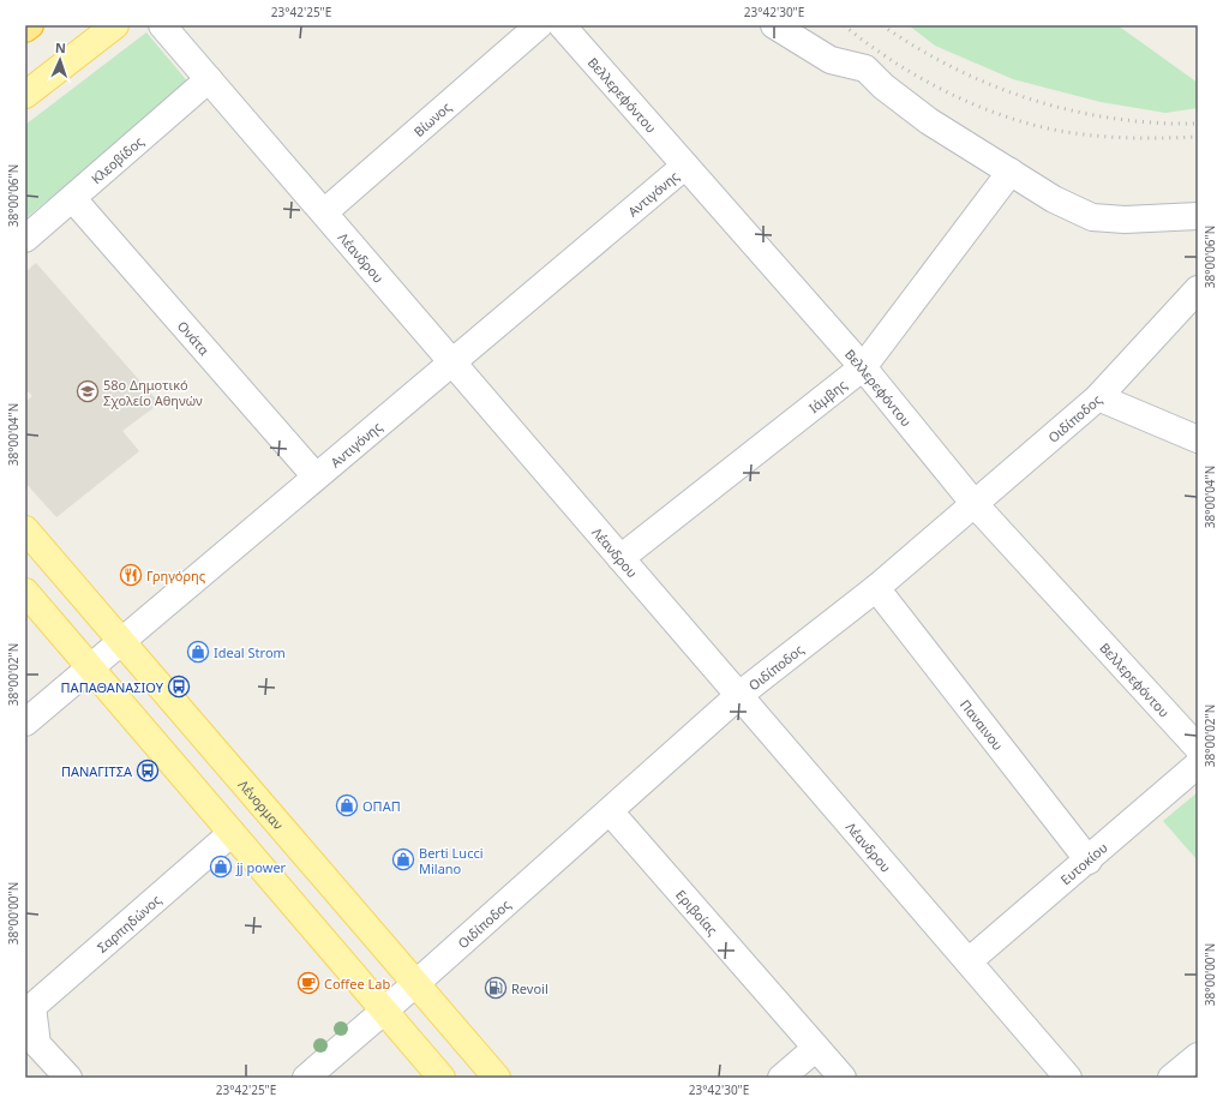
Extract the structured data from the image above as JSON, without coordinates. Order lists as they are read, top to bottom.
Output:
{
  "streets": {
    "main road": ["Λένορμαν"],
    "street": [
      "Βελλερεφόντου",
      "Βίωνος",
      "Κλεοβίδος",
      "Αντιγόνης",
      "Λέανδρου",
      "Ονάτα",
      "Ιάμβης",
      "Οιδίποδος",
      "Παναινου",
      "Ευτοκίου",
      "Εριβοίας",
      "Σαρπηδώνος"
    ]
  },
  "crossings": [
    ["Βελλερεφόντου", "Αντιγόνης"],
    ["Βελλερεφόντου", "Ιάμβης"],
    ["Βελλερεφόντου", "Οιδίποδος"],
    ["Βίωνος", "Λέανδρου"],
    ["Κλεοβίδος", "Λέανδρου"],
    ["Κλεοβίδος", "Ονάτα"],
    ["Αντιγόνης", "Λέανδρου"],
    ["Αντιγόνης", "Ονάτα"],
    ["Αντιγόνης", "Λένορμαν"],
    ["Λέανδρου", "Ιάμβης"],
    ["Λέανδρου", "Οιδίποδος"],
    ["Λέανδρου", "Ευτοκίου"],
    ["Οιδίποδος", "Παναινου"],
    ["Οιδίποδος", "Λένορμαν"],
    ["Οιδίποδος", "Εριβοίας"],
    ["Παναινου", "Ευτοκίου"]
  ],
  "places": {
    "school or university": ["58ο Δημοτικό Σχολείο Αθηνών"],
    "restaurant": ["Γρηγόρης"],
    "shop": [
      "Ideal Strom",
      "ΟΠΑΠ",
      "Berti Lucci Milano",
      "jj power"
    ],
    "bus stop": ["ΠΑΠΑΘΑΝΑΣΙΟΥ", "ΠΑΝΑΓΙΤΣΑ"],
    "cafe": ["Coffee Lab"],
    "fuel station": ["Revoil"]
  },
  "north": "top",
  "coordinates": [
    "23°42'25\"E",
    "23°42'30\"E",
    "38°00'06\"N",
    "38°00'04\"N",
    "38°00'02\"N",
    "38°00'00\"N"
  ]
}
